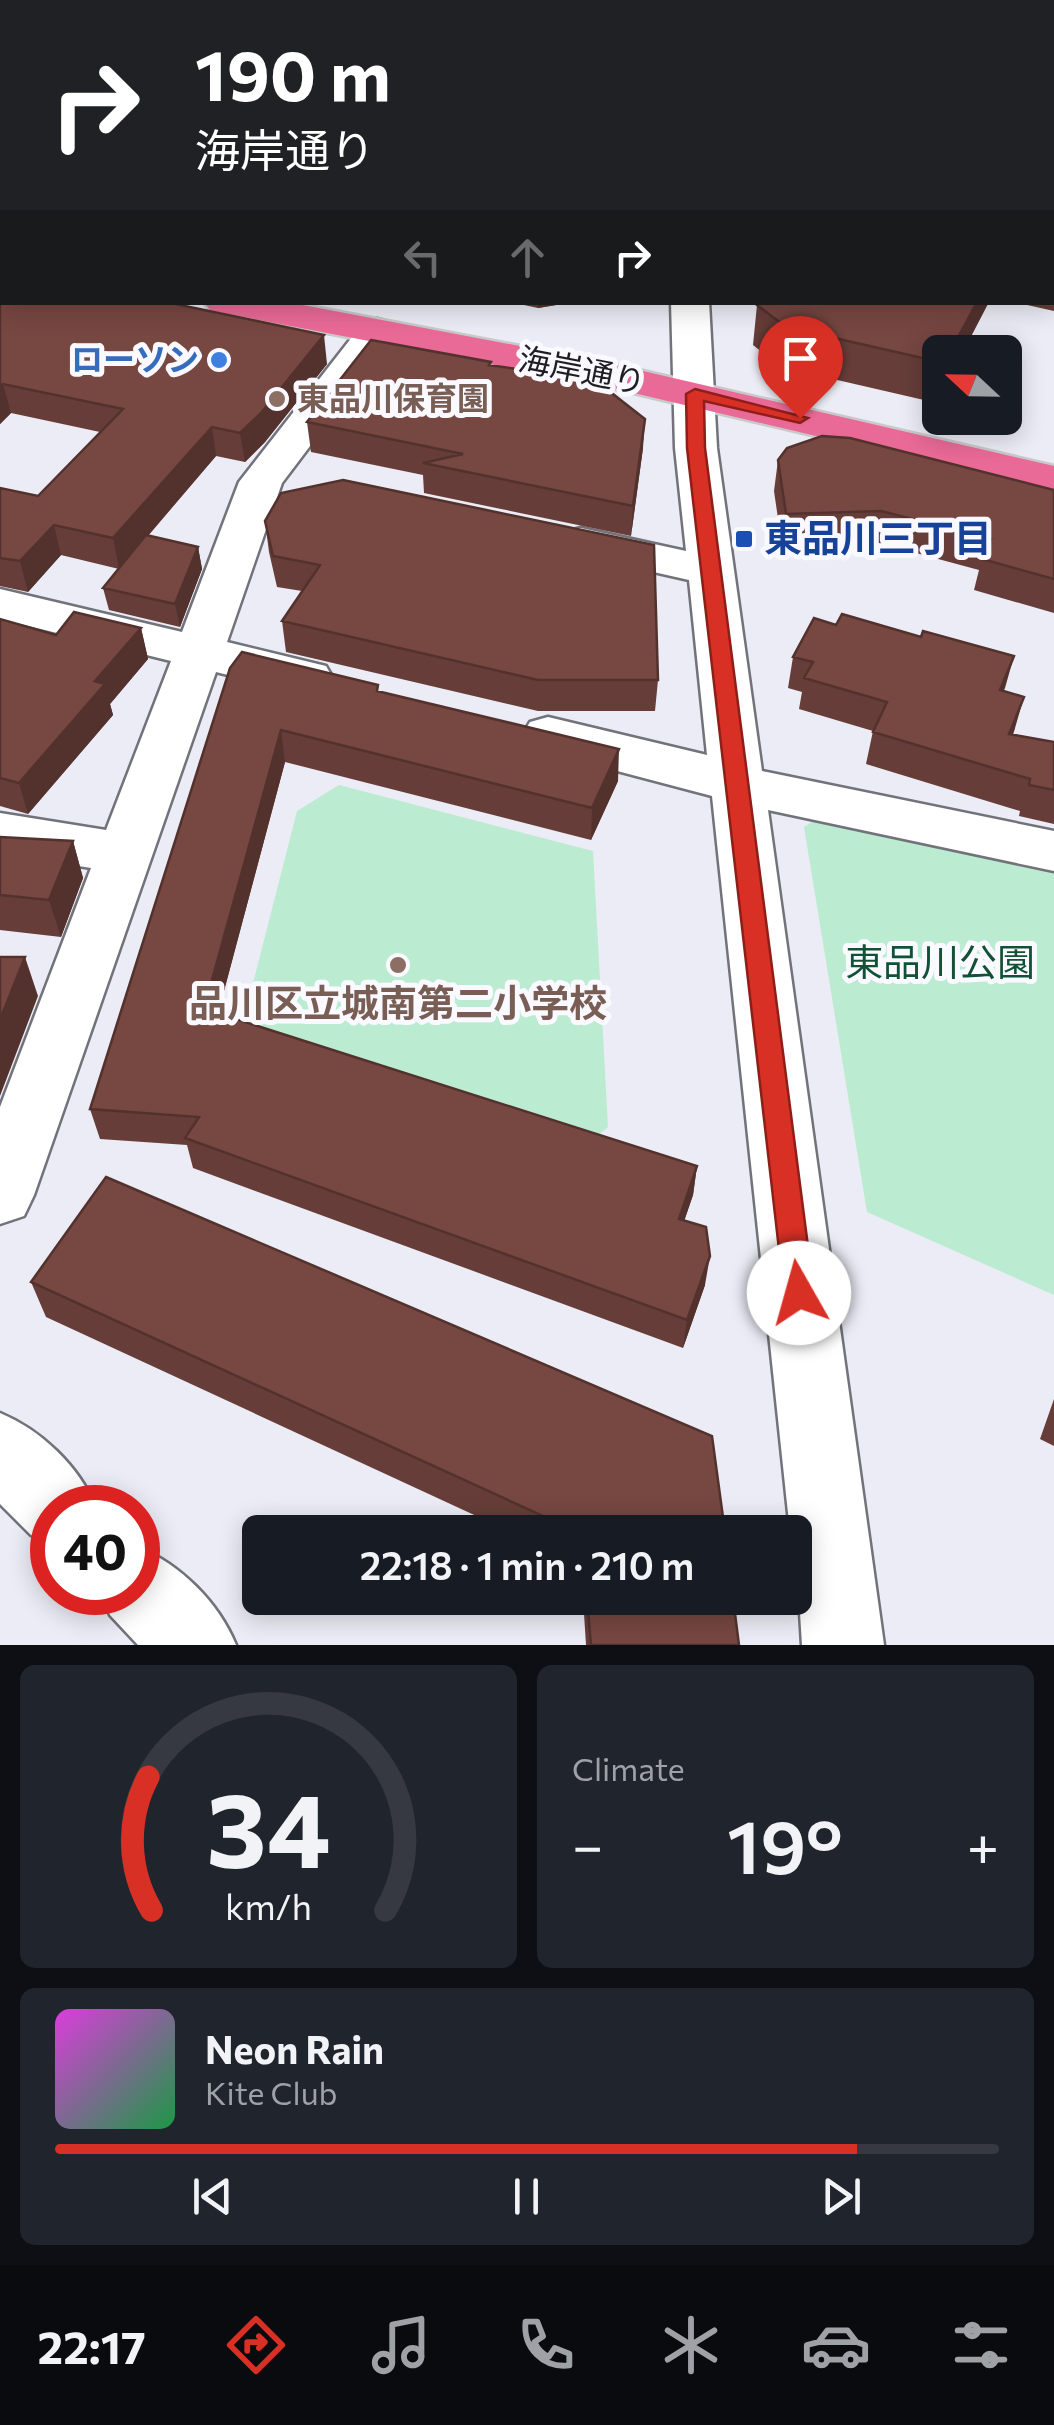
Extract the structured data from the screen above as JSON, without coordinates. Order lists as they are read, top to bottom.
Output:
{
  "streets": {
    "highway": ["海岸通り"]
  },
  "parks": ["東品川公園"],
  "places": {
    "other": ["ローソン", "東品川保育園", "品川区立城南第二小学校"],
    "transit": ["東品川三丁目"]
  },
  "north": "left",
  "page": {
    "turn": ["190 m", "海岸通り"],
    "limit": "40",
    "trip": "22:18 · 1 min · 210 m",
    "tile": "Climate",
    "heat": ["−", "19°", "+"],
    "song": ["Neon Rain", "Kite Club"],
    "tabs": "22:17",
    "gauge": ["34", "km/h"]
  }
}
